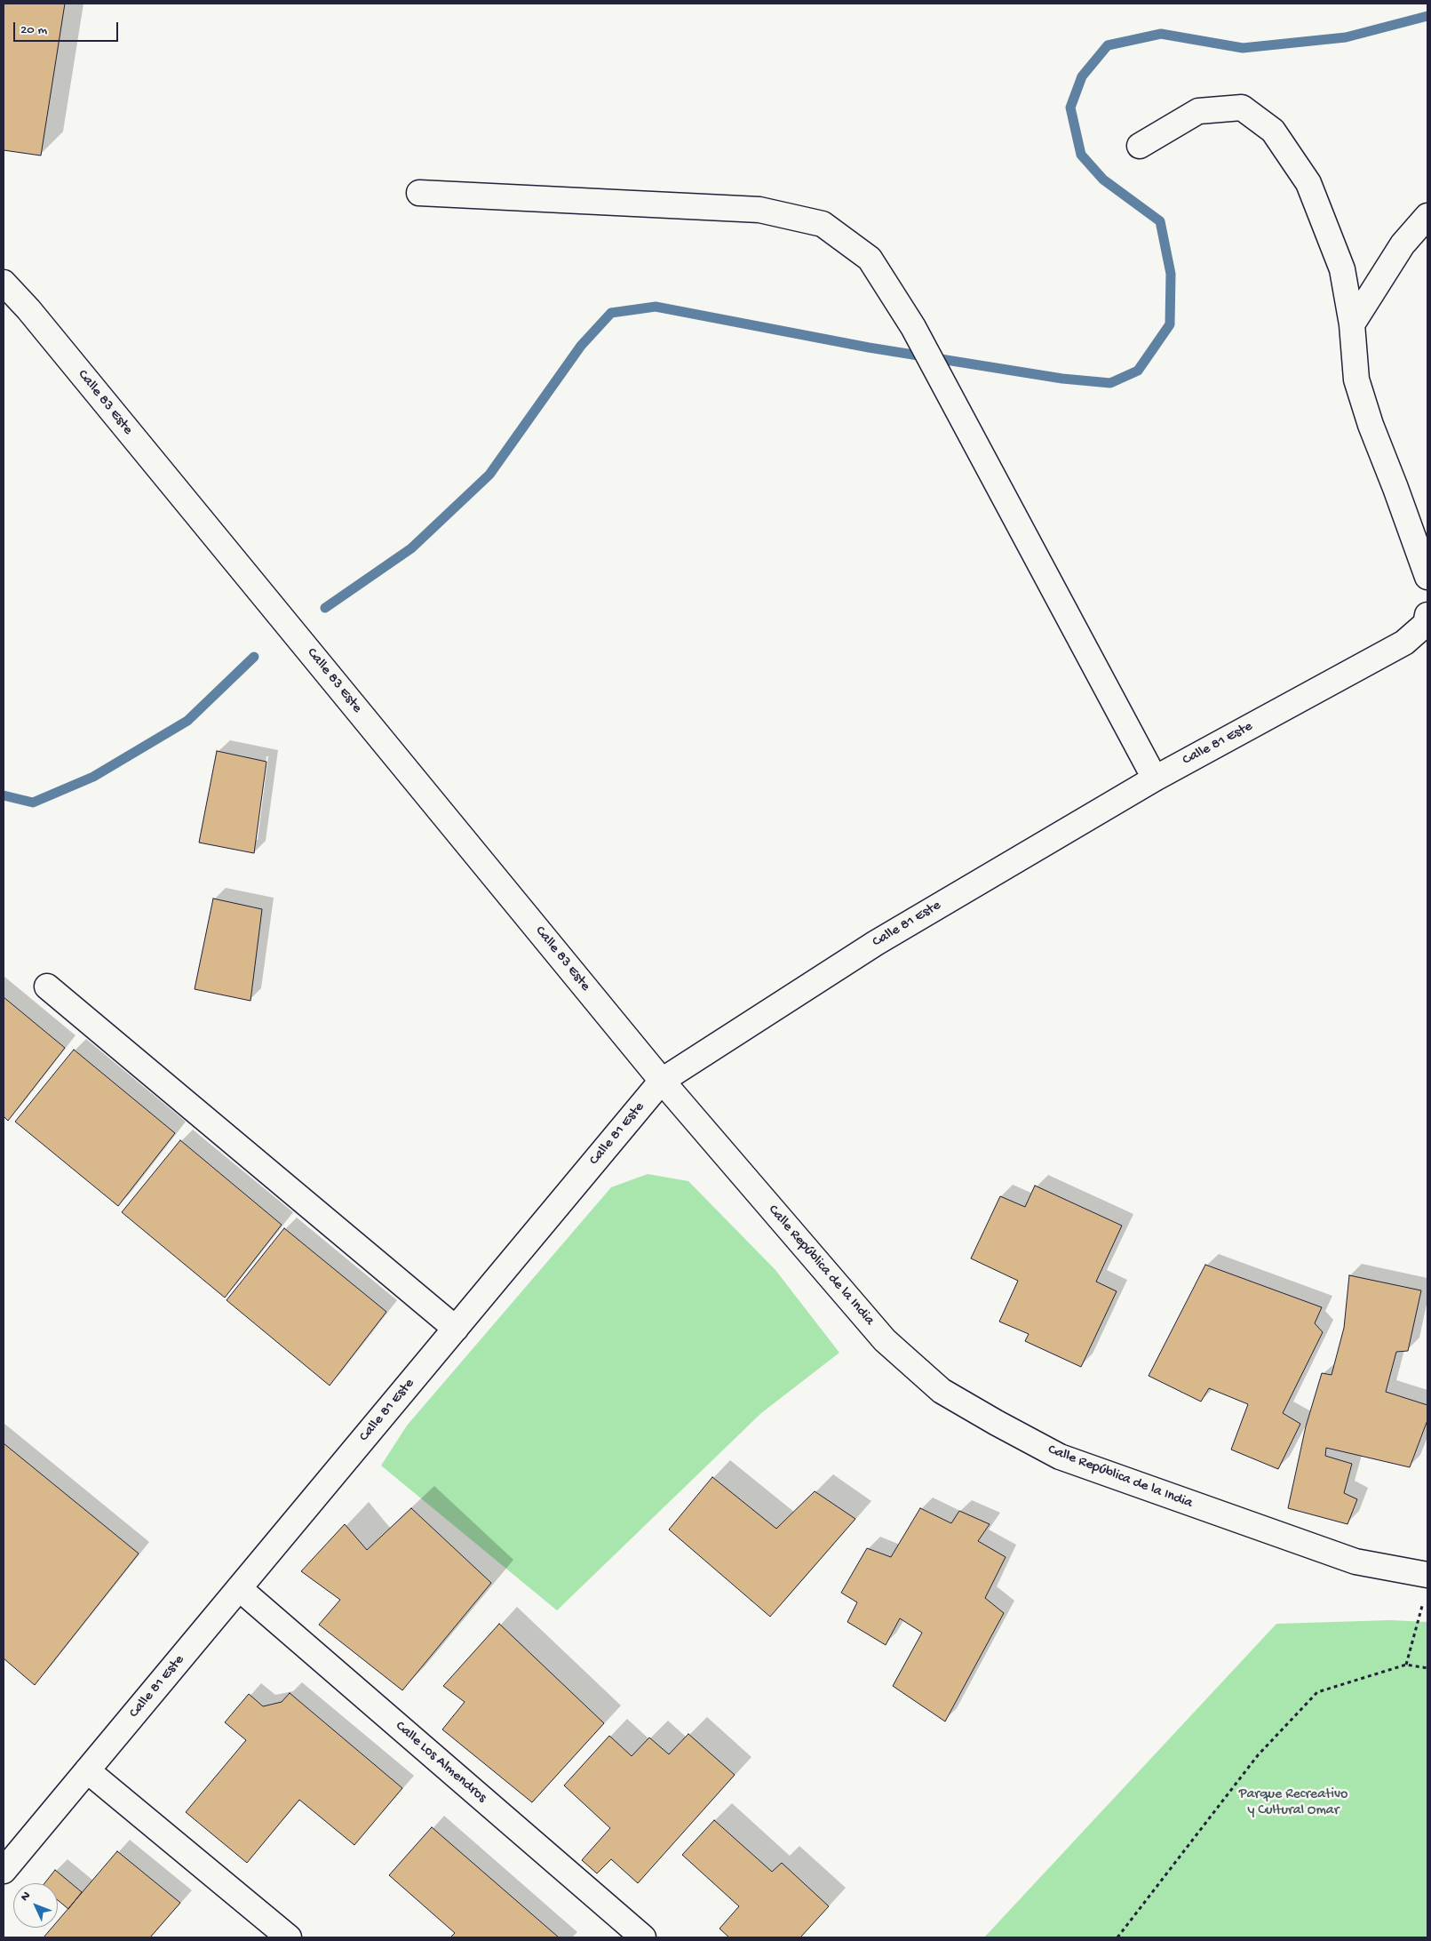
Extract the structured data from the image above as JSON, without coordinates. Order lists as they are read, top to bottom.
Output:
{
  "streets": {
    "street": [
      "Calle 83 Este",
      "Calle 81 Este",
      "Calle República de la India",
      "Calle Los Almendros"
    ]
  },
  "crossings": [
    ["Calle 83 Este", "Calle 81 Este"],
    ["Calle 83 Este", "Calle República de la India"],
    ["Calle 81 Este", "Calle República de la India"],
    ["Calle 81 Este", "Calle Los Almendros"]
  ],
  "parks": ["Parque Recreativo y Cultural Omar"],
  "scale_bar": "20 m",
  "north": "top left"
}
